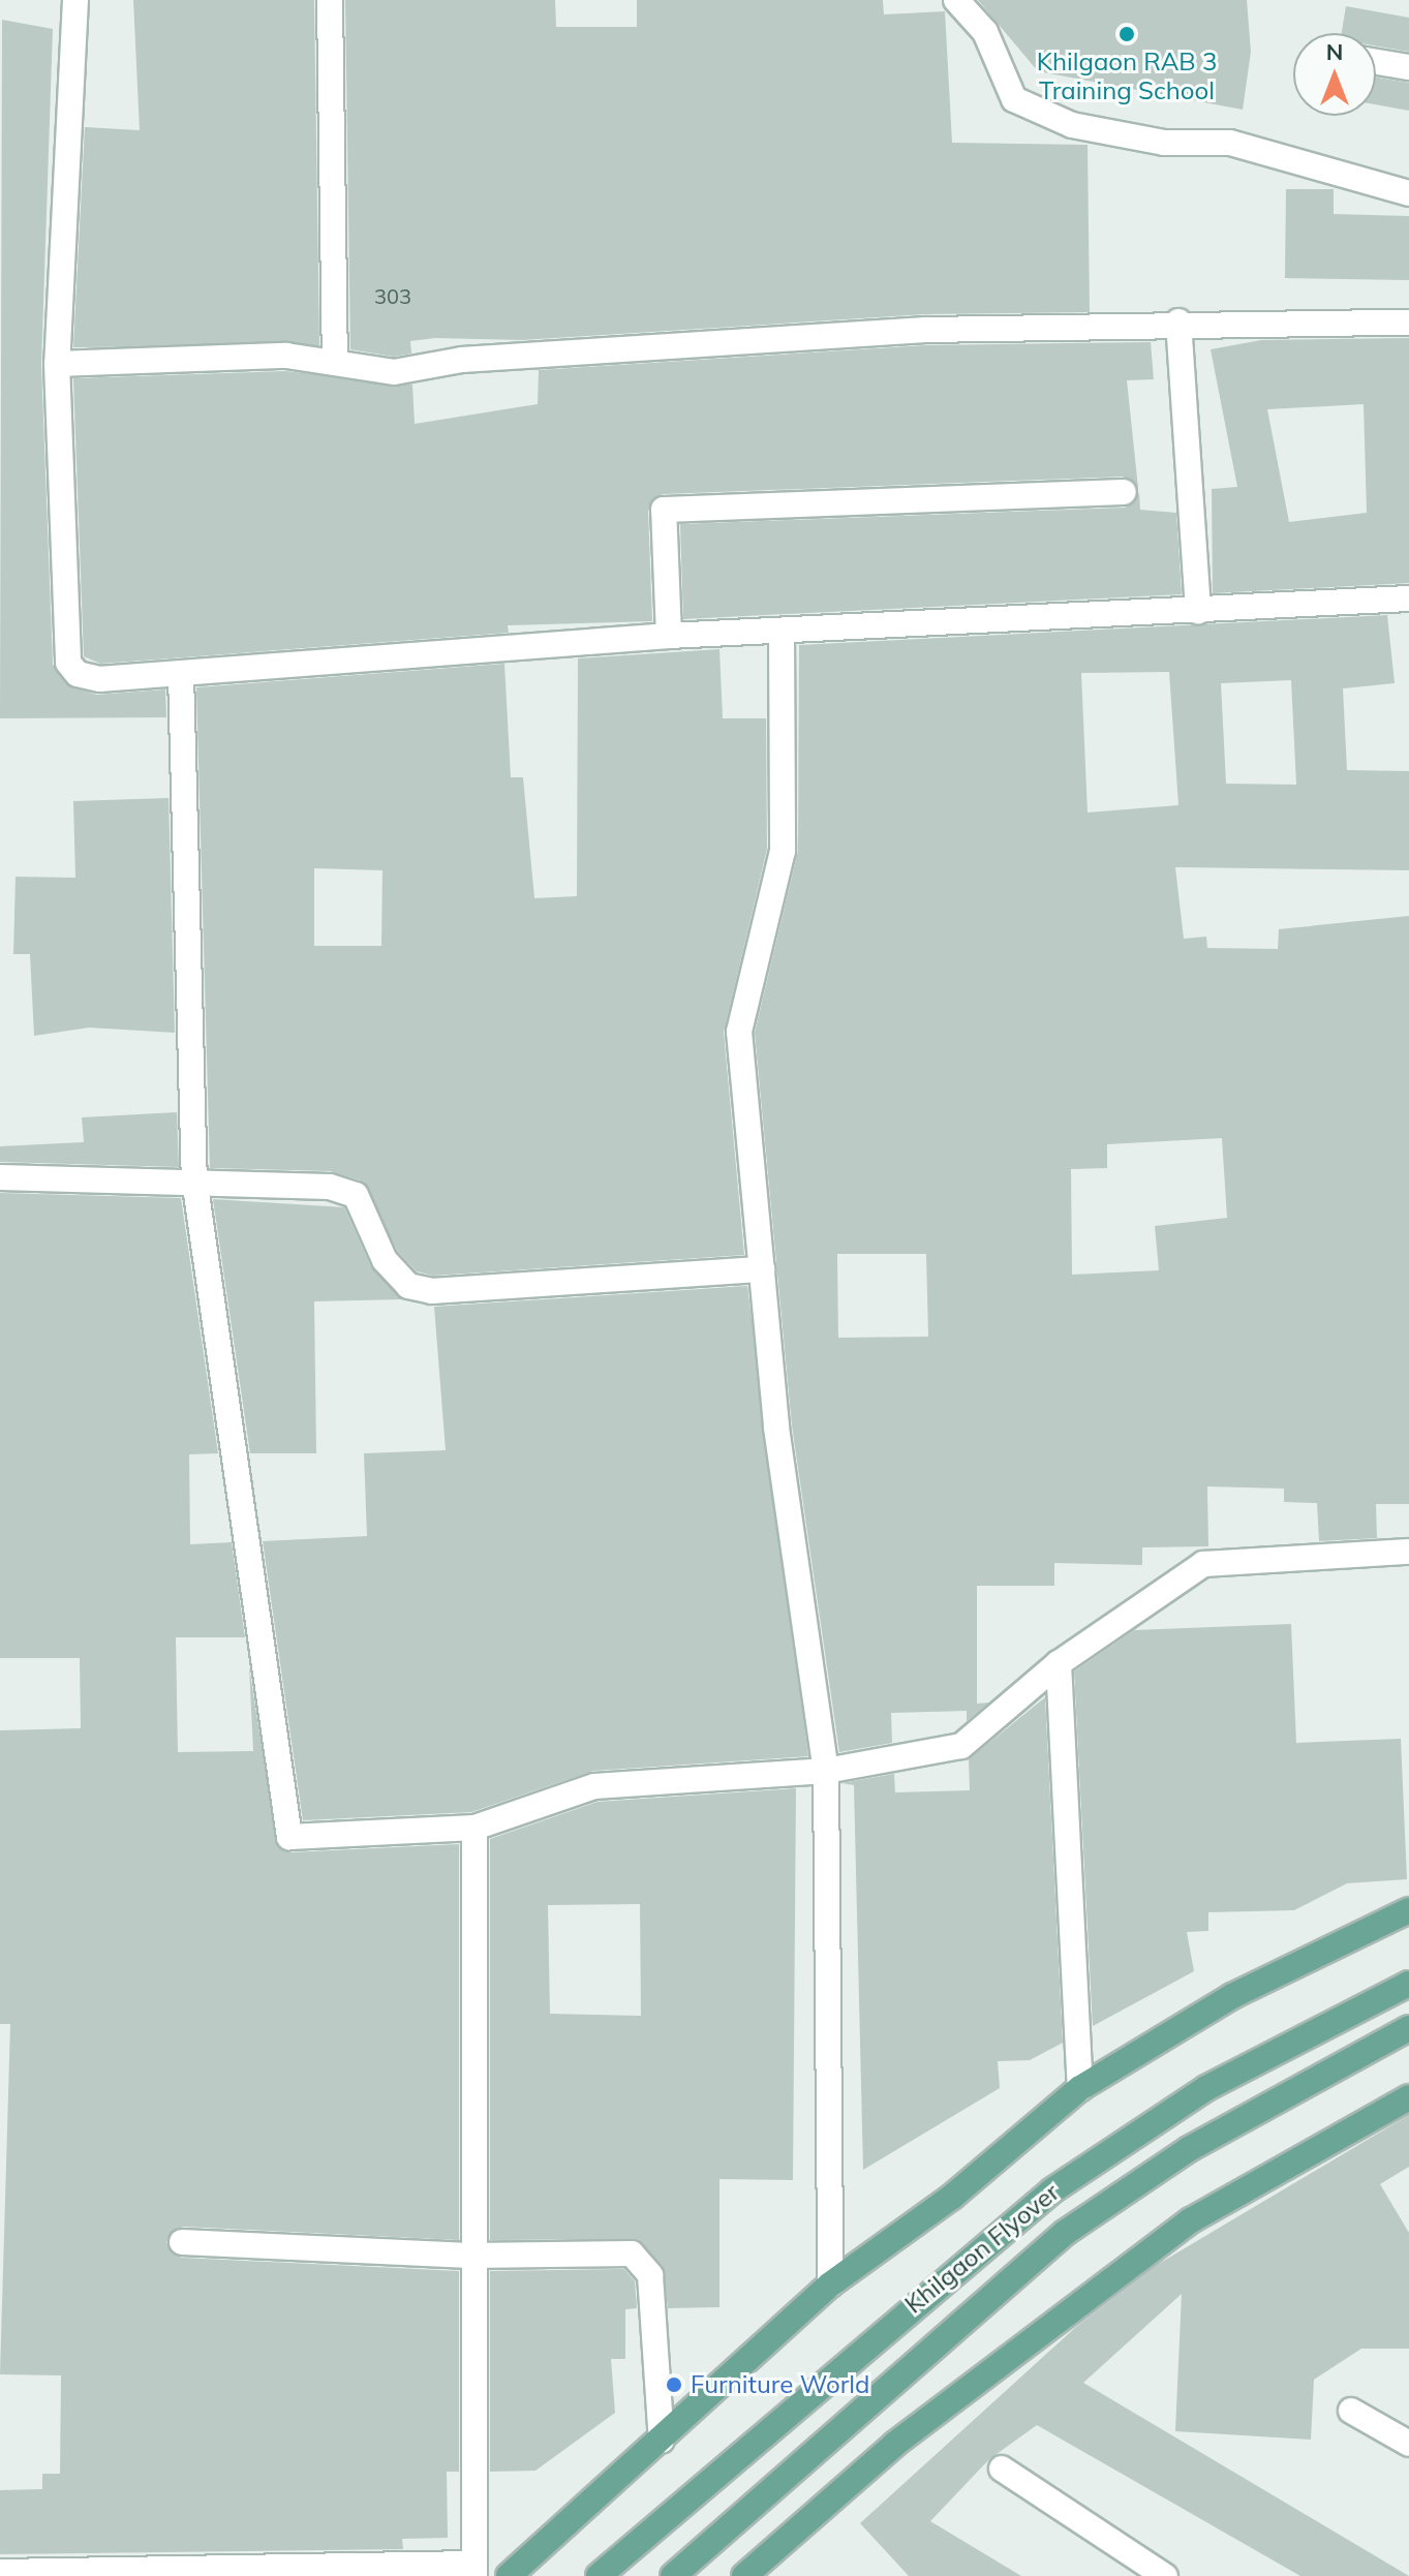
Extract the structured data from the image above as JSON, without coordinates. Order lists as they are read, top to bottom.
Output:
{
  "streets": {
    "main road": ["Khilgaon Flyover"]
  },
  "places": ["Khilgaon RAB 3 Training School", "Furniture World"],
  "house_numbers": ["303"],
  "north": "top"
}
